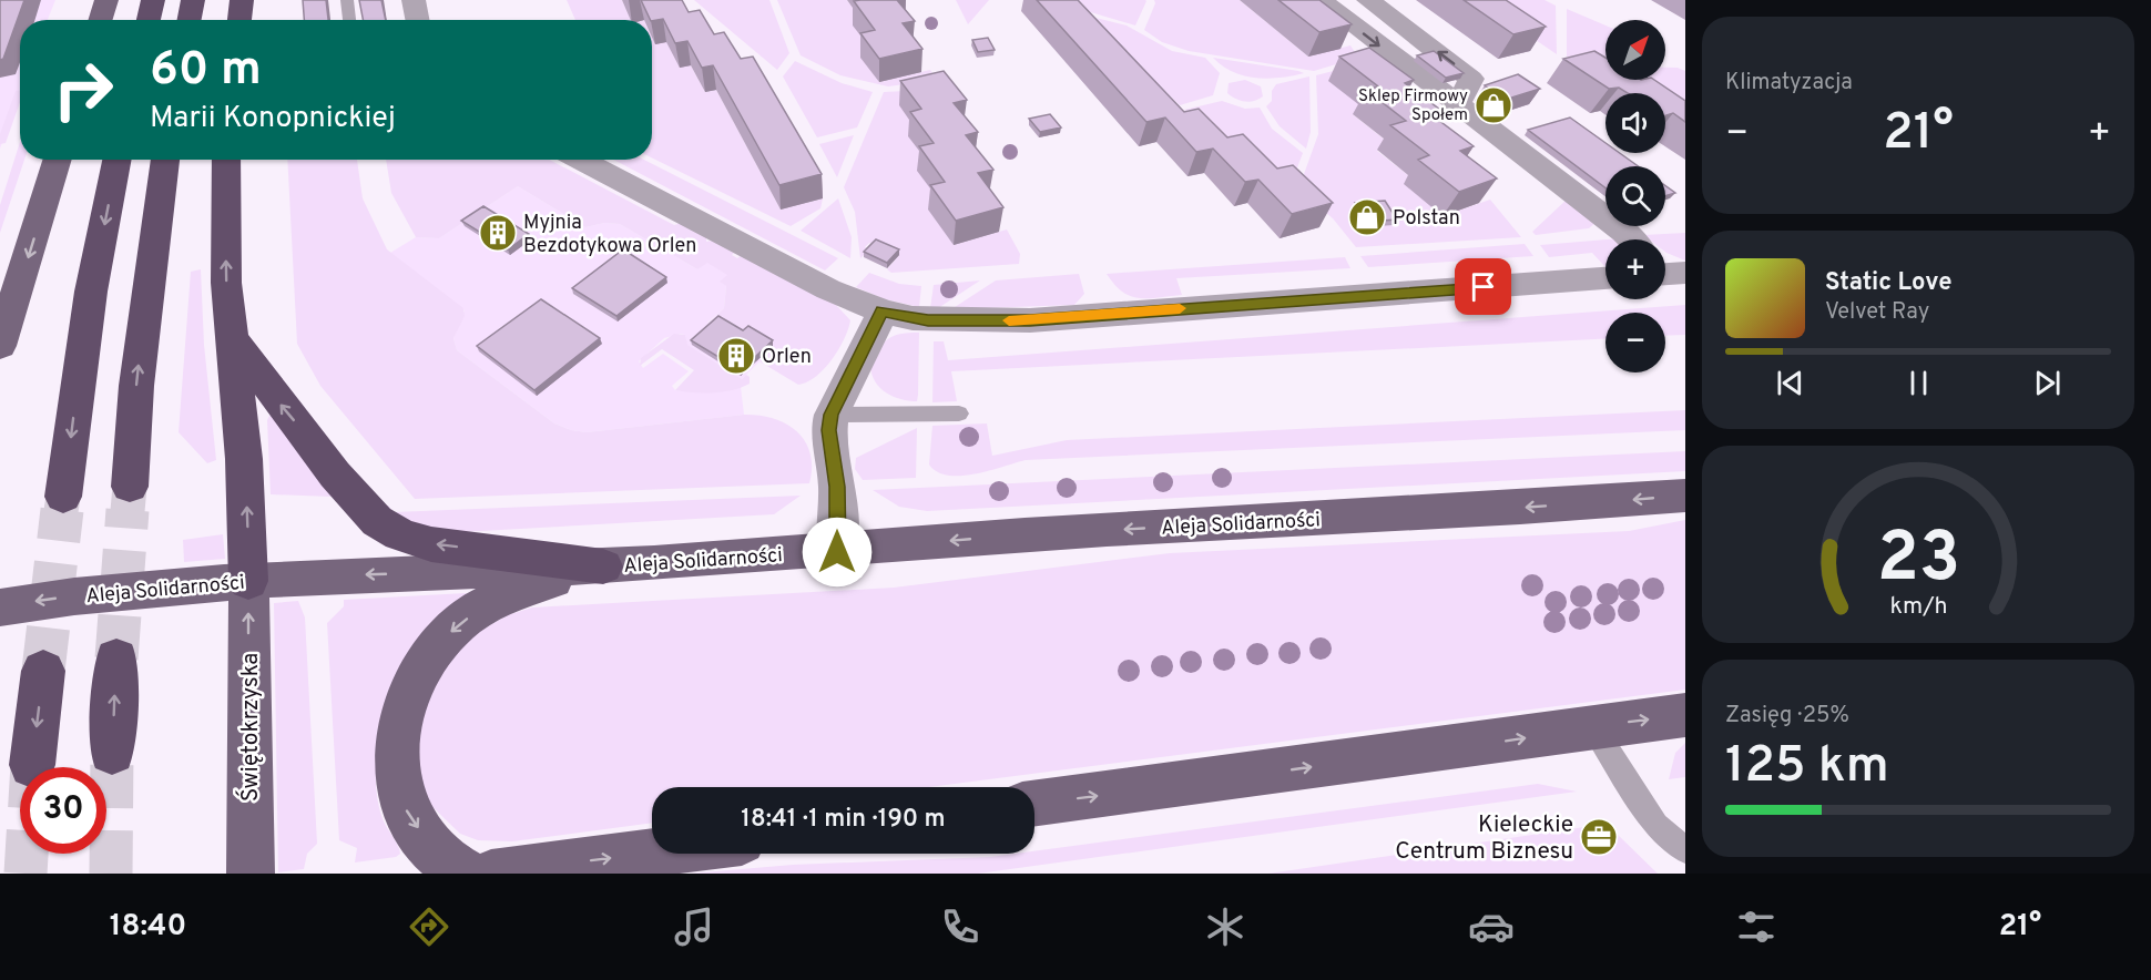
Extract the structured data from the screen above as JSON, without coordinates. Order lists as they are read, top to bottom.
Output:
{
  "streets": {
    "main road": ["Aleja Solidarności", "Świętokrzyska"]
  },
  "crossings": [
    ["Aleja Solidarności", "Świętokrzyska"]
  ],
  "one_way": ["Świętokrzyska"],
  "places": {
    "shop": ["Sklep Firmowy Społem", "Polstan"],
    "building": ["Myjnia Bezdotykowa Orlen", "Orlen"],
    "office": ["Kieleckie Centrum Biznesu"]
  },
  "north": "top right",
  "page": {
    "tile": [
      "Klimatyzacja",
      ["Zasięg · 25%", "125 km"]
    ],
    "map_buttons": ["+", "−"],
    "turn": ["60 m", "Marii Konopnickiej"],
    "heat": ["−", "21°", "+"],
    "song": ["Static Love", "Velvet Ray"],
    "limit": "30",
    "trip": "18:41 · 1 min · 190 m",
    "tabs": ["18:40", "21°"],
    "gauge": ["23", "km/h"]
  }
}
